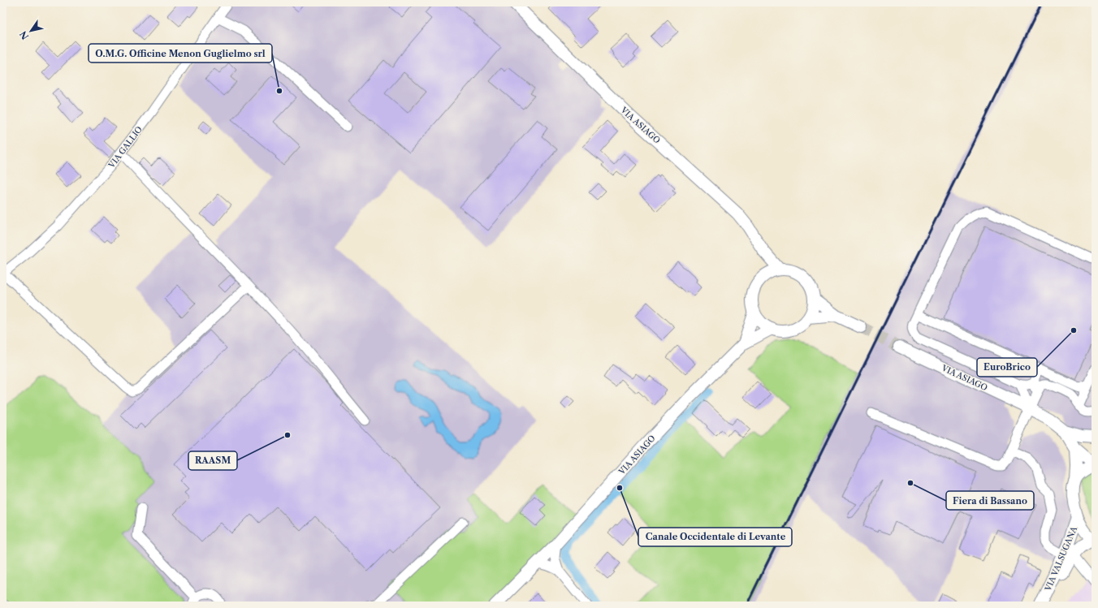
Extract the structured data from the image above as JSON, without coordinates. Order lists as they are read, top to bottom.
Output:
{
  "streets": {
    "main road": ["VIA ASIAGO", "VIA VALSUGANA"],
    "street": ["VIA GALLIO"]
  },
  "places": [
    "O.M.G. Officine Menon Guglielmo srl",
    "EuroBrico",
    "RAASM",
    "Fiera di Bassano",
    "Canale Occidentale di Levante"
  ],
  "north": "bottom left"
}
